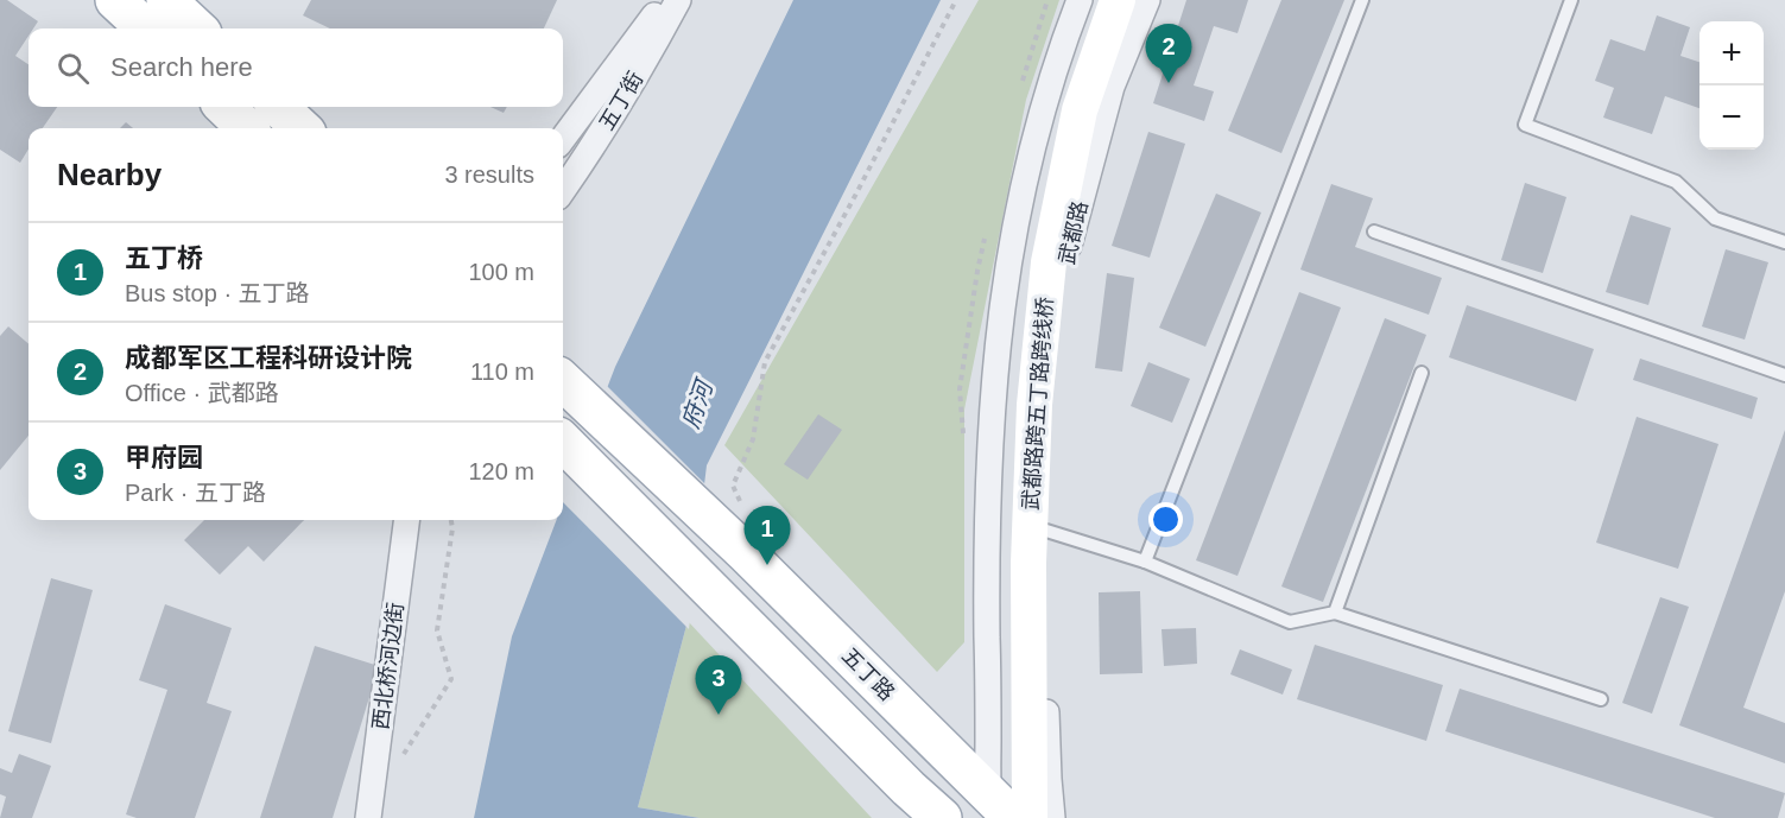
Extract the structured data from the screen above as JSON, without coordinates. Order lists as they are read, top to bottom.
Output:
{
  "streets": {
    "main road": ["五丁路"],
    "street": [
      "五丁街",
      "武都路",
      "武都路跨五丁路跨线桥",
      "西北桥河边街"
    ]
  },
  "water": ["府河"],
  "page": {
    "map_buttons": ["+", "−"],
    "pins": ["2", "1", "3"],
    "search": "Search here",
    "heading": ["Nearby", "3 results"],
    "list": [
      {
        "mark": "1",
        "name": "五丁桥",
        "note": "Bus stop · 五丁路",
        "value": "100 m"
      },
      {
        "mark": "2",
        "name": "成都军区工程科研设计院",
        "note": "Office · 武都路",
        "value": "110 m"
      },
      {
        "mark": "3",
        "name": "甲府园",
        "note": "Park · 五丁路",
        "value": "120 m"
      }
    ]
  }
}
